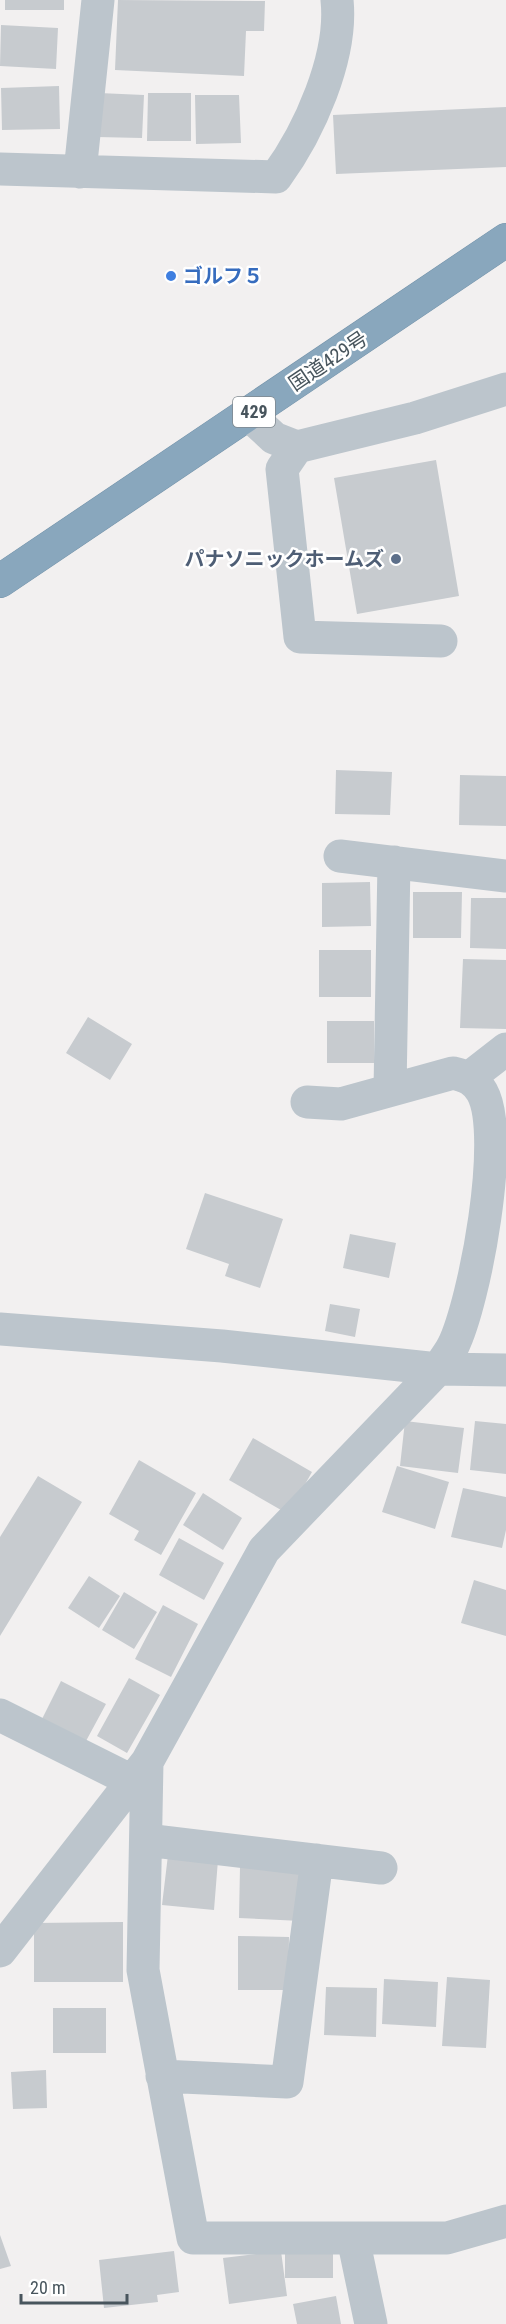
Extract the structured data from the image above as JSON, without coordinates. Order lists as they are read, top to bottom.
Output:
{
  "streets": {
    "highway": ["国道429号", "429"]
  },
  "places": ["ゴルフ５", "パナソニックホームズ"],
  "scale_bar": "20 m"
}
